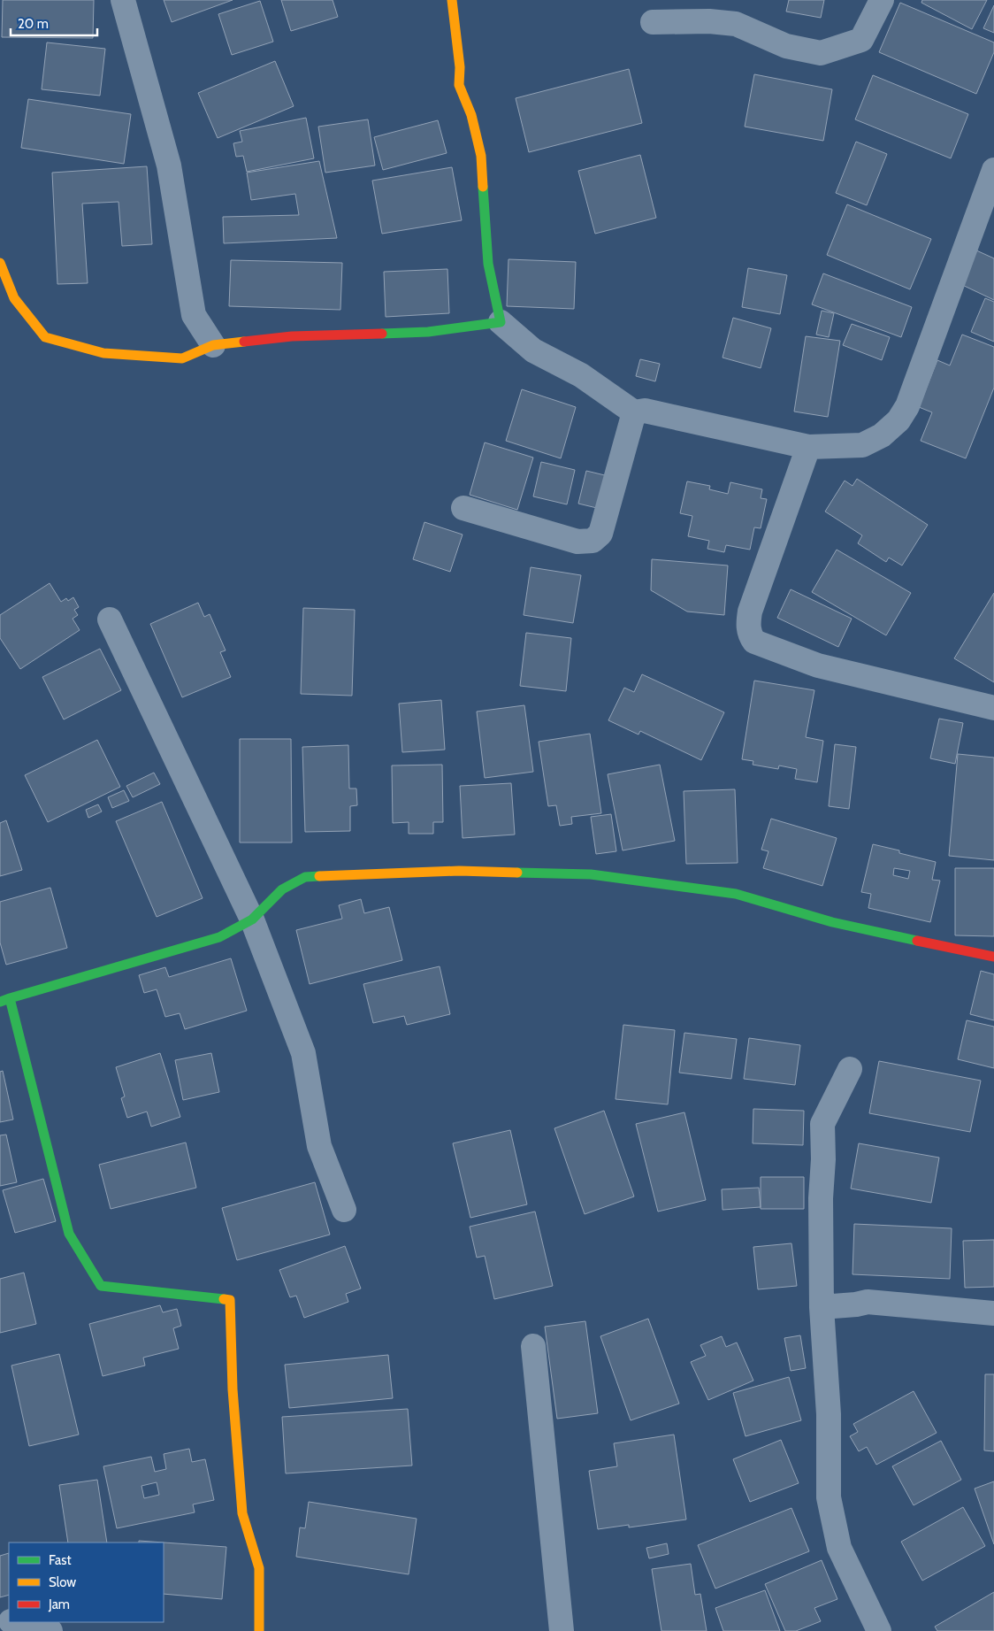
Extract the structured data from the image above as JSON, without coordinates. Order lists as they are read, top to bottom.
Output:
{
  "legend": ["Fast", "Slow", "Jam"],
  "scale_bar": "20 m"
}
